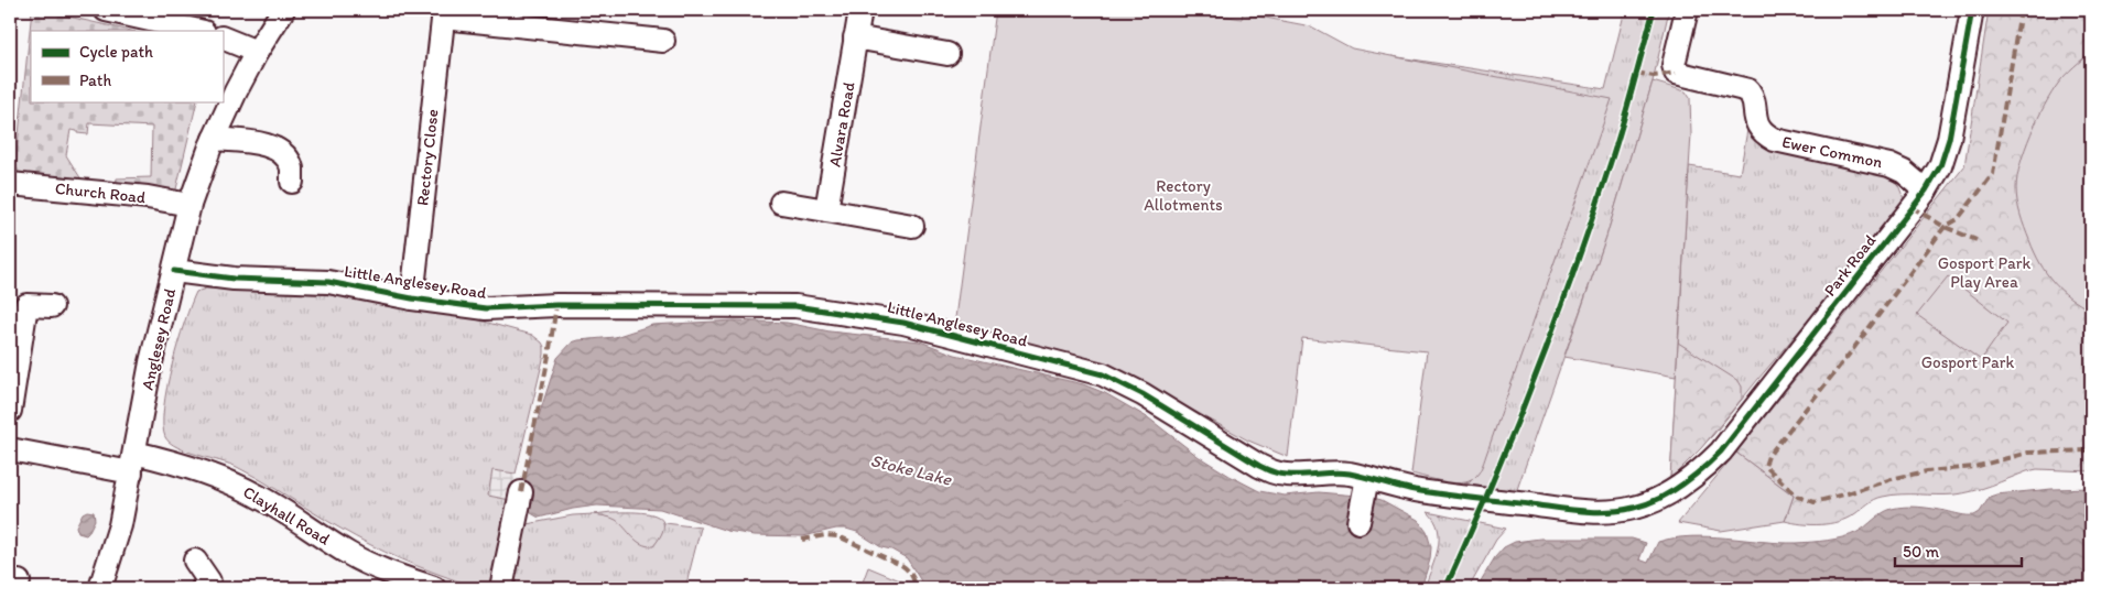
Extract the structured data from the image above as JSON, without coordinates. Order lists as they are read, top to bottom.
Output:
{
  "streets": {
    "street": [
      "Alvara Road",
      "Ewer Common",
      "Rectory Close",
      "Church Road",
      "Park Road",
      "Little Anglesey Road",
      "Anglesey Road",
      "Clayhall Road"
    ]
  },
  "crossings": [
    ["Ewer Common", "Park Road"],
    ["Rectory Close", "Little Anglesey Road"],
    ["Church Road", "Anglesey Road"],
    ["Park Road", "Little Anglesey Road"],
    ["Little Anglesey Road", "Anglesey Road"],
    ["Anglesey Road", "Clayhall Road"]
  ],
  "water": ["Stoke Lake"],
  "parks": ["Rectory Allotments", "Gosport Park Play Area", "Gosport Park"],
  "legend": ["Cycle path", "Path"],
  "scale_bar": "50 m"
}
